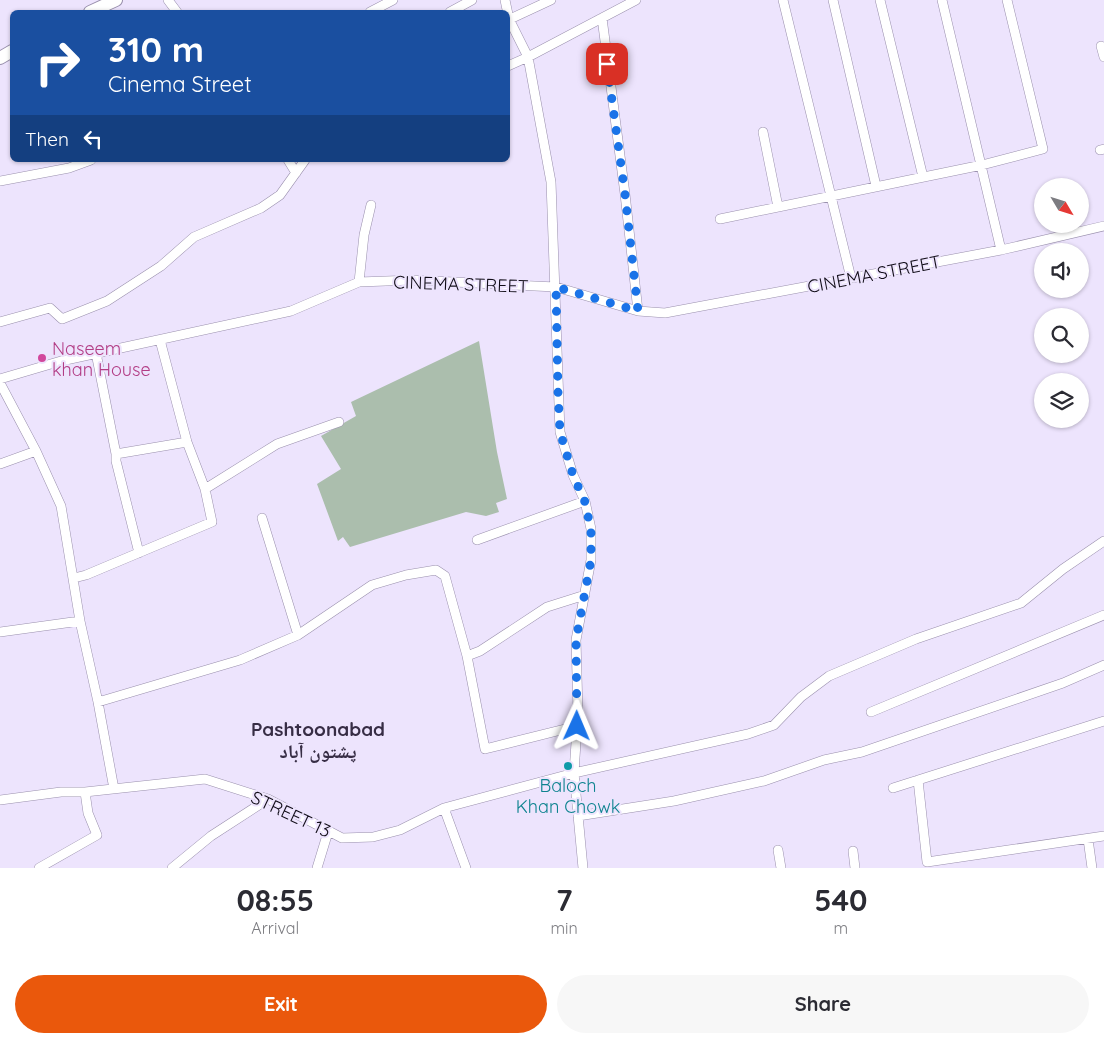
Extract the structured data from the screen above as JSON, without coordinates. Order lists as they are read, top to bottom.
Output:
{
  "streets": {
    "street": ["CINEMA STREET", "STREET 13"]
  },
  "districts": ["Pashtoonabad پشتون آباد"],
  "places": ["Naseem khan House", "Baloch Khan Chowk"],
  "north": "bottom right",
  "page": {
    "turn": ["310 m", "Cinema Street"],
    "then": "Then",
    "eta": [
      "08:55",
      "Arrival",
      "7",
      "min",
      "540",
      "m"
    ],
    "buttons": ["Exit", "Share"]
  }
}
